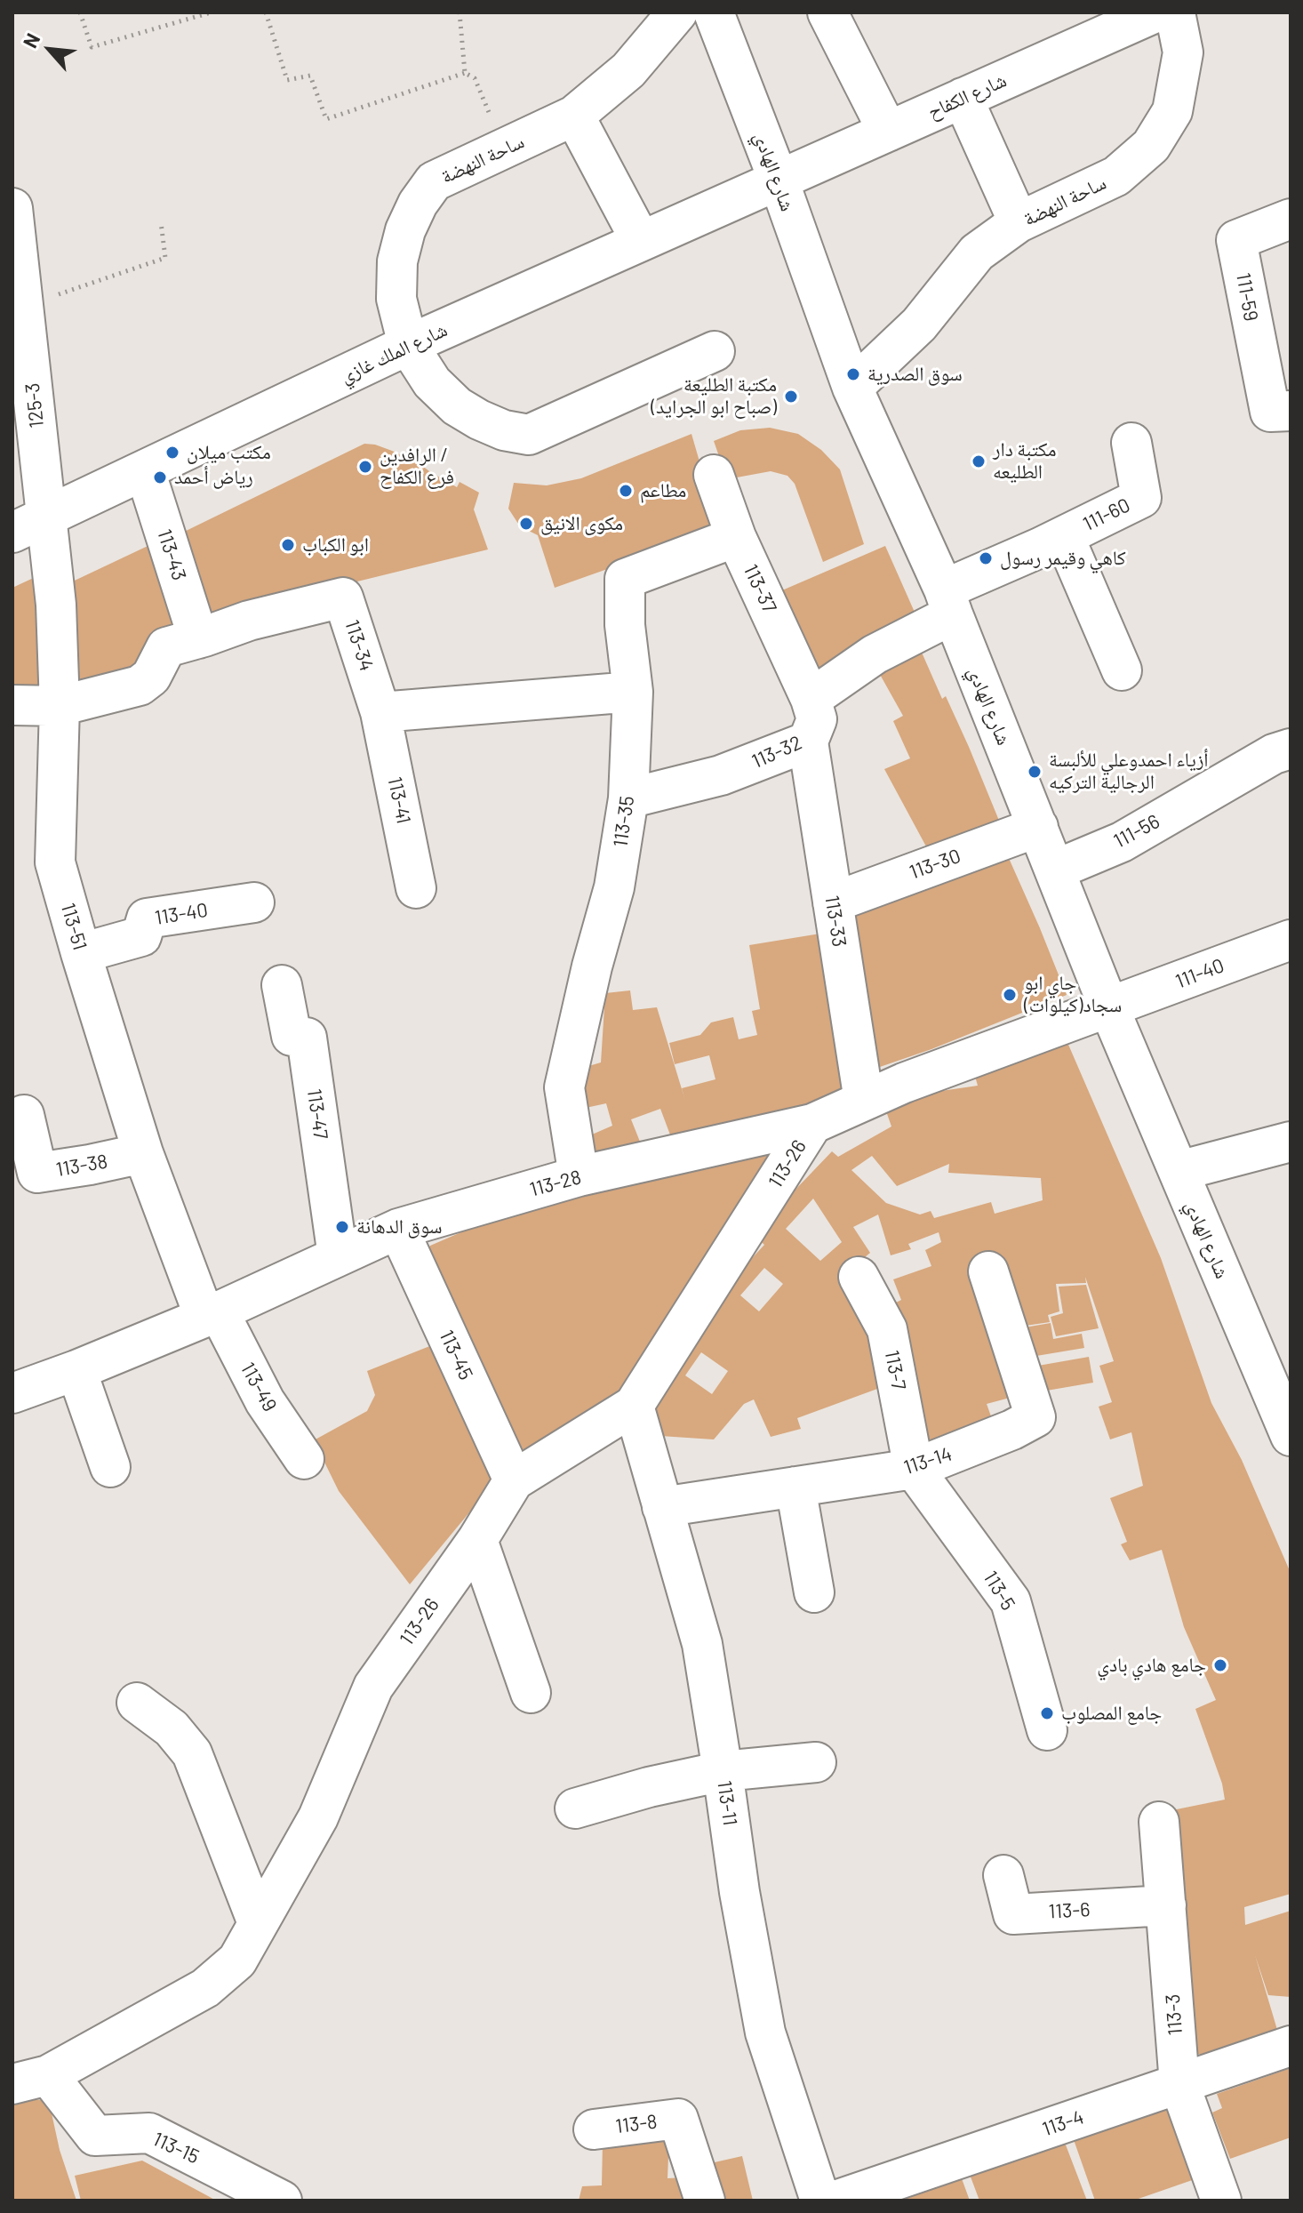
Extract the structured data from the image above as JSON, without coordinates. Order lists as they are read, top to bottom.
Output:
{
  "streets": {
    "street": [
      "شارع الكفاح",
      "ساحة النهضة",
      "شارع الهادي",
      "111-59",
      "شارع الملك غازي",
      "125-3",
      "111-60",
      "113-43",
      "113-37",
      "113-34",
      "113-32",
      "113-41",
      "113-35",
      "111-56",
      "113-30",
      "113-40",
      "113-33",
      "113-51",
      "111-40",
      "113-47",
      "113-26",
      "113-38",
      "113-28",
      "113-45",
      "113-7",
      "113-49",
      "113-14",
      "113-5",
      "113-11",
      "113-6",
      "113-3",
      "113-4",
      "113-8",
      "113-15"
    ]
  },
  "crossings": [
    ["شارع الكفاح", "شارع الهادي"],
    ["شارع الكفاح", "شارع الملك غازي"],
    ["ساحة النهضة", "شارع الهادي"],
    ["ساحة النهضة", "شارع الملك غازي"],
    ["شارع الهادي", "شارع الملك غازي"],
    ["شارع الهادي", "111-60"],
    ["شارع الهادي", "111-56"],
    ["شارع الهادي", "113-30"],
    ["شارع الهادي", "111-40"],
    ["شارع الهادي", "113-28"],
    ["شارع الملك غازي", "125-3"],
    ["شارع الملك غازي", "113-43"],
    ["شارع الملك غازي", "113-51"],
    ["125-3", "113-51"],
    ["113-43", "113-34"],
    ["113-37", "113-32"],
    ["113-37", "113-35"],
    ["113-34", "113-41"],
    ["113-34", "113-51"],
    ["113-32", "113-35"],
    ["113-32", "113-33"],
    ["113-35", "113-28"],
    ["113-30", "113-33"],
    ["113-40", "113-51"],
    ["113-33", "113-28"],
    ["113-51", "113-38"],
    ["113-51", "113-28"],
    ["113-51", "113-49"],
    ["111-40", "113-28"],
    ["113-47", "113-28"],
    ["113-26", "113-28"],
    ["113-26", "113-45"],
    ["113-26", "113-11"],
    ["113-26", "113-15"],
    ["113-28", "113-45"],
    ["113-28", "113-49"],
    ["113-7", "113-14"],
    ["113-7", "113-5"],
    ["113-14", "113-5"],
    ["113-14", "113-11"],
    ["113-6", "113-3"],
    ["113-3", "113-4"]
  ],
  "places": [
    "سوق الصدرية",
    "مكتبة الطليعة (صباح ابو الجرايد)",
    "مكتب ميلان",
    "مكتبة دار الطليعه",
    "الرافدين / فرع الكفاح",
    "رياض أحمد",
    "مطاعم",
    "مكوى الانيق",
    "ابو الكباب",
    "كاهي وقيمر رسول",
    "أزياء احمدوعلي للألبسة الرجالية التركيه",
    "جاي ابو سجاد(كيلوات)",
    "سوق الدهانة",
    "جامع هادي بادي",
    "جامع المصلوب"
  ],
  "north": "top left"
}
